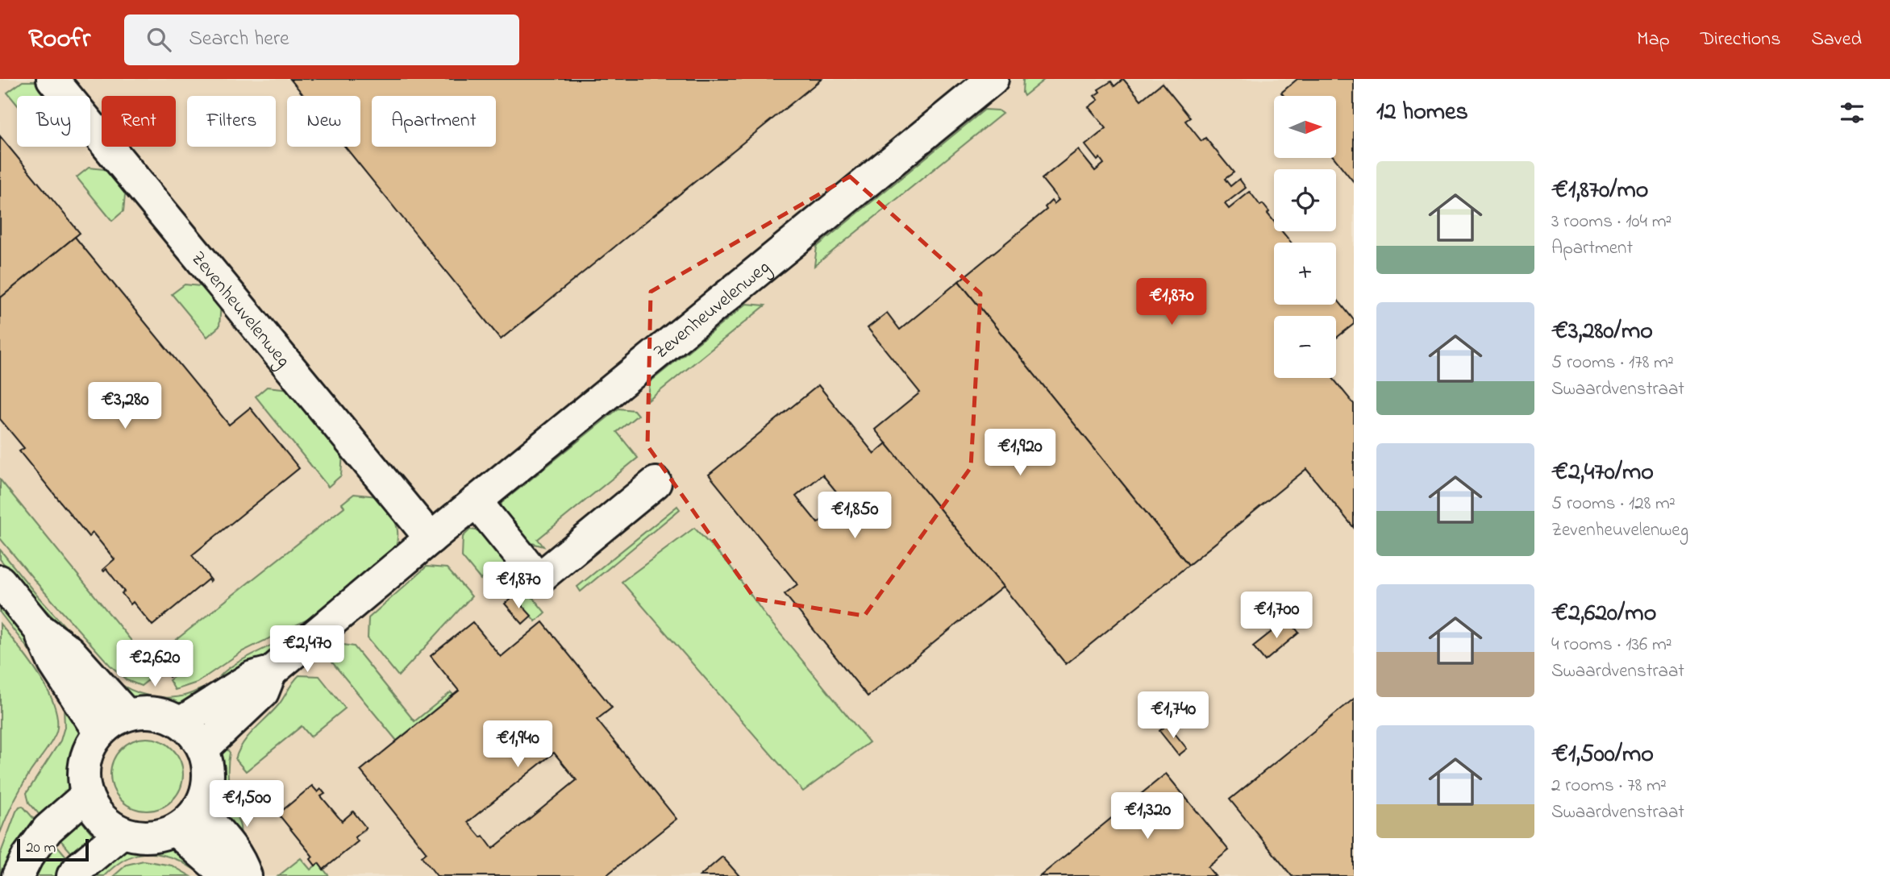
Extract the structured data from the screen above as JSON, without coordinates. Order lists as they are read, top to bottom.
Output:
{
  "streets": {
    "street": ["Zevenheuvelenweg"]
  },
  "scale_bar": "20 m",
  "north": "right",
  "page": {
    "header": "Roofr",
    "search": "Search here",
    "nav": ["Map", "Directions", "Saved"],
    "heading": "12 homes",
    "map_buttons": ["+", "−"],
    "chip": [
      "Buy",
      "Rent",
      "Filters",
      "New",
      "Apartment"
    ],
    "list": [
      {
        "name": "€1,870/mo",
        "note": "3 rooms · 104 m² · Apartment"
      },
      {
        "name": "€3,280/mo",
        "note": "5 rooms · 178 m² · Swaardvenstraat"
      },
      {
        "name": "€2,470/mo",
        "note": "5 rooms · 128 m² · Zevenheuvelenweg"
      },
      {
        "name": "€2,620/mo",
        "note": "4 rooms · 136 m² · Swaardvenstraat"
      },
      {
        "name": "€1,500/mo",
        "note": "2 rooms · 78 m² · Swaardvenstraat"
      }
    ],
    "price": [
      "€1,870",
      "€3,280",
      "€1,920",
      "€1,850",
      "€1,870",
      "€1,700",
      "€2,470",
      "€2,620",
      "€1,740",
      "€1,940",
      "€1,500",
      "€1,320"
    ],
    "scale": "20 m"
  }
}
